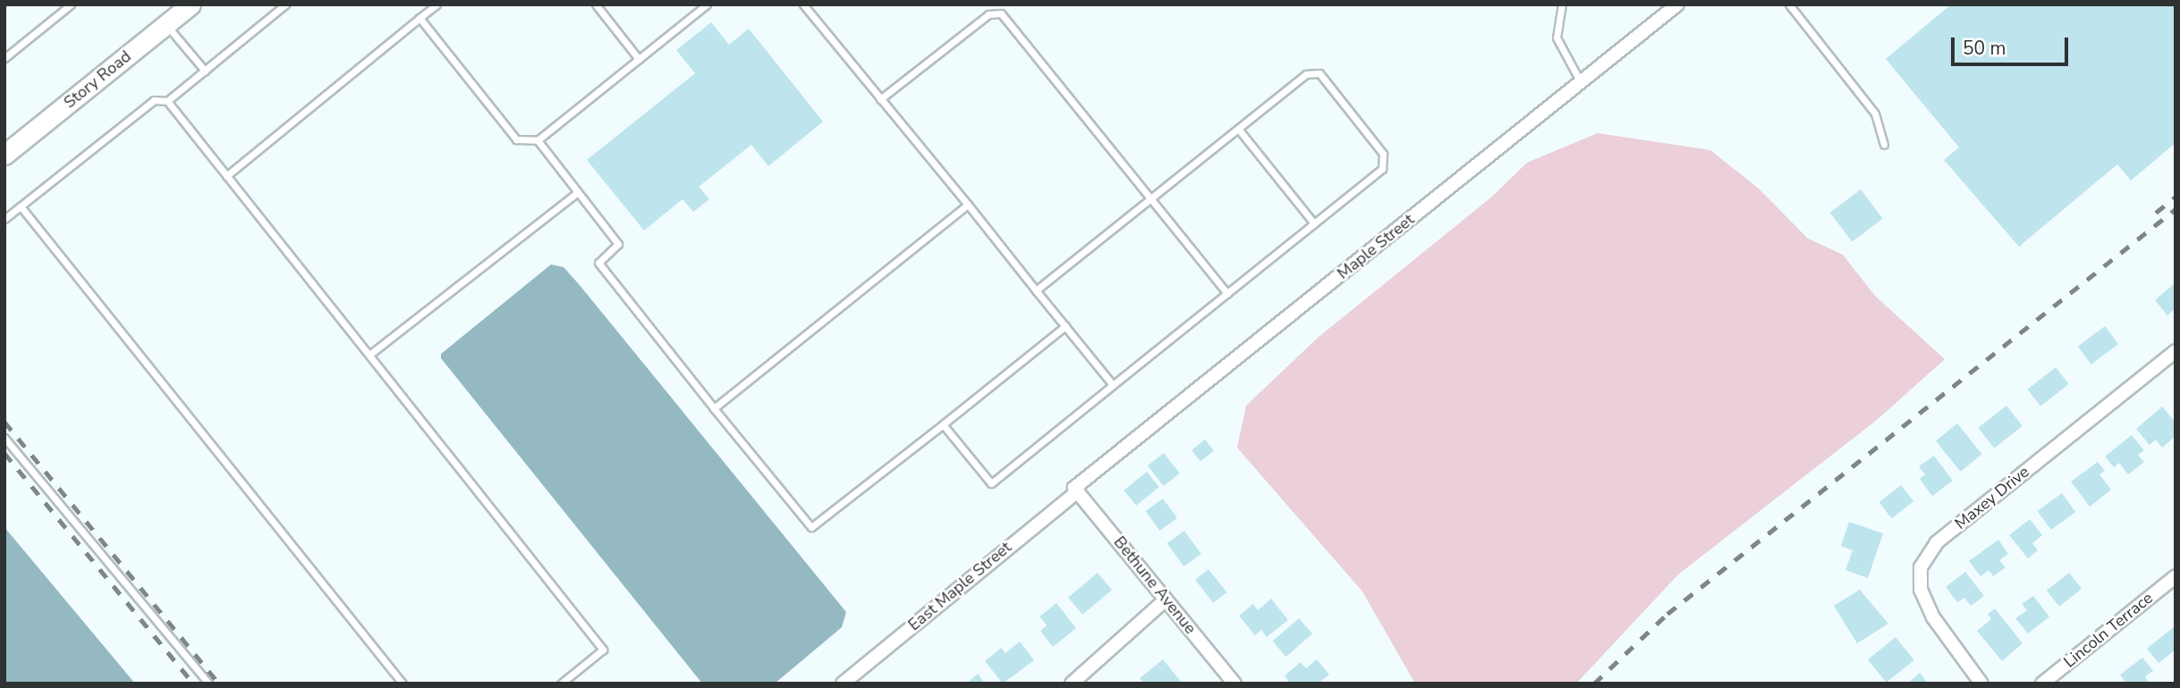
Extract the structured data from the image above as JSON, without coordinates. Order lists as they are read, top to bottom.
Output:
{
  "streets": {
    "street": [
      "Story Road",
      "Maple Street",
      "Maxey Drive",
      "Bethune Avenue",
      "East Maple Street",
      "Lincoln Terrace"
    ]
  },
  "crossings": [
    ["Maple Street", "Bethune Avenue"],
    ["Maple Street", "East Maple Street"],
    ["Bethune Avenue", "East Maple Street"]
  ],
  "scale_bar": "50 m"
}
